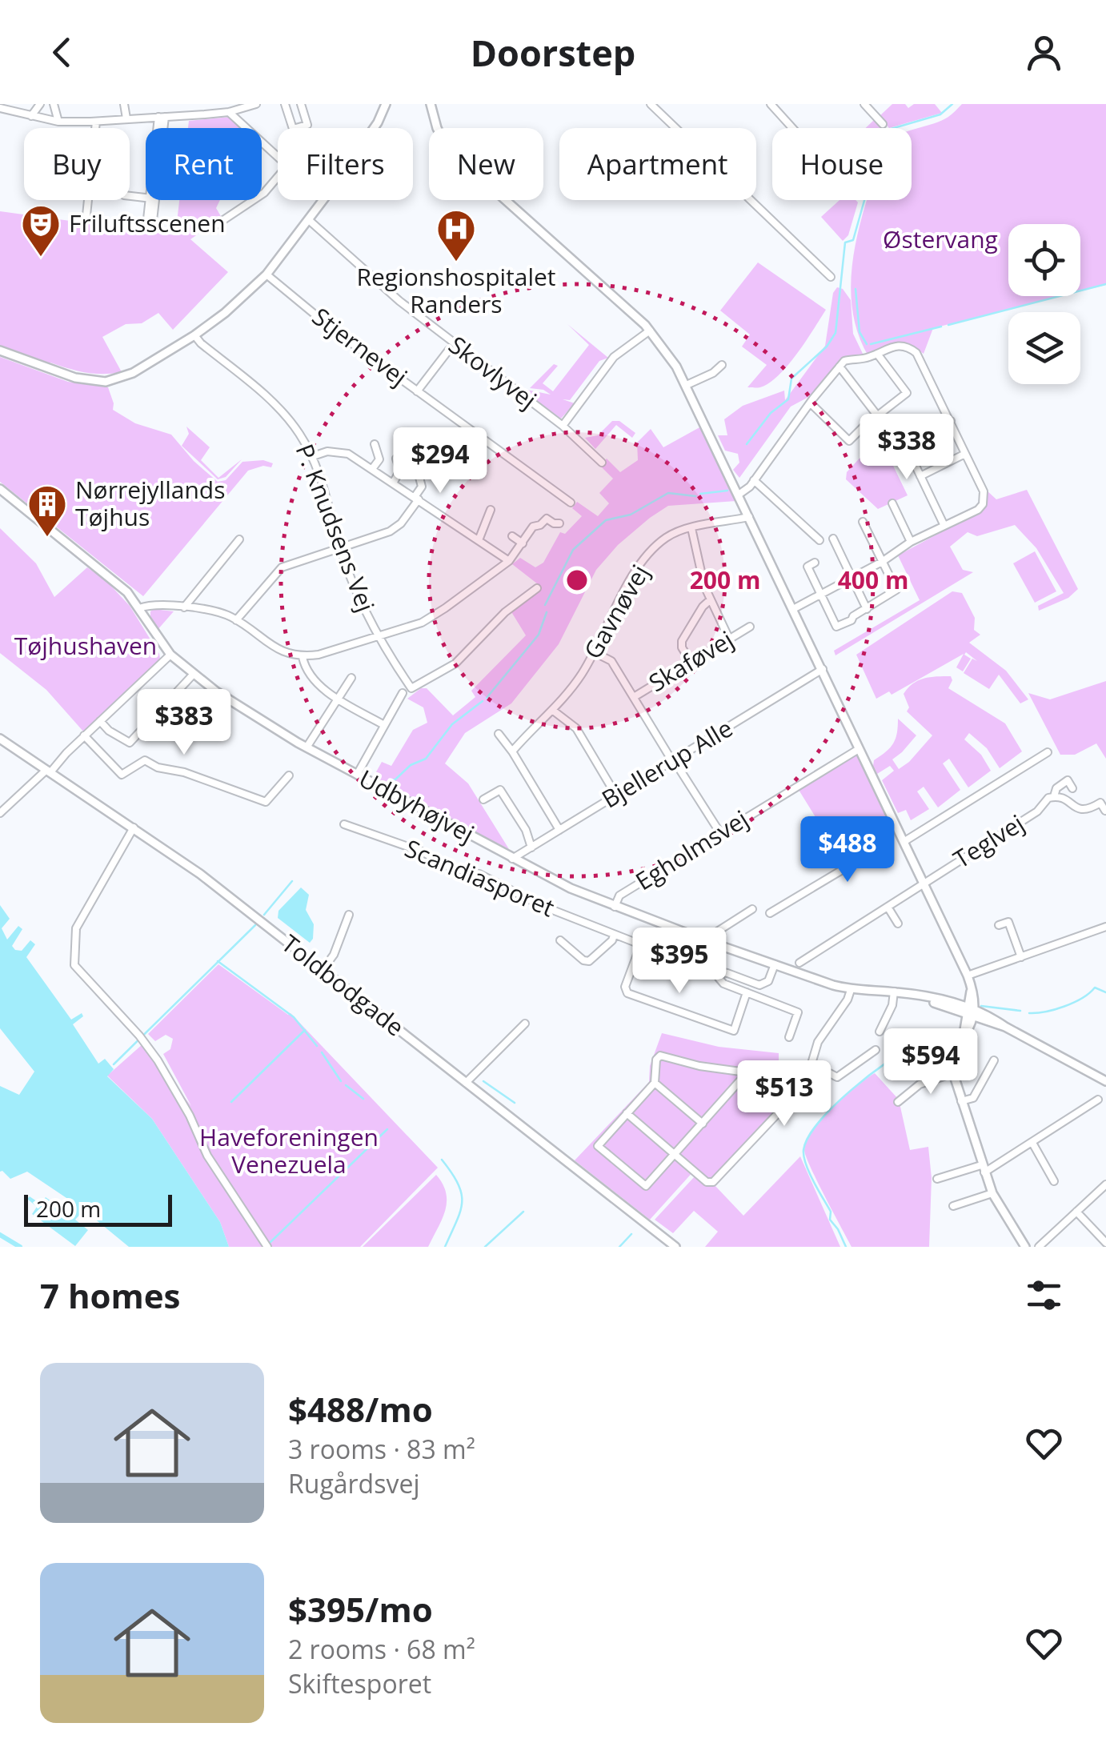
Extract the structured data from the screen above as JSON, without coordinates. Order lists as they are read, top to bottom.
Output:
{
  "streets": {
    "street": [
      "Stjernevej",
      "Skovlyvej",
      "P. Knudsens Vej",
      "Gavnøvej",
      "Skaføvej",
      "Bjellerup Alle",
      "Udbyhøjvej",
      "Teglvej",
      "Egholmsvej",
      "Scandiasporet",
      "Toldbodgade"
    ]
  },
  "crossings": [
    ["Bjellerup Alle", "Udbyhøjvej"],
    ["Udbyhøjvej", "Egholmsvej"],
    ["Udbyhøjvej", "Scandiasporet"]
  ],
  "parks": ["Østervang", "Tøjhushaven", "Haveforeningen Venezuela"],
  "places": {
    "theatre": ["Friluftsscenen"],
    "hospital": ["Regionshospitalet Randers"],
    "building": ["Nørrejyllands Tøjhus"]
  },
  "scale_bar": "200 m",
  "page": {
    "header": "Doorstep",
    "chip": [
      "Buy",
      "Rent",
      "Filters",
      "New",
      "Apartment",
      "House"
    ],
    "price": [
      "$338",
      "$294",
      "$383",
      "$488",
      "$395",
      "$594",
      "$513"
    ],
    "scale": "200 m",
    "heading": "7 homes",
    "list": [
      {
        "name": "$488/mo",
        "note": "3 rooms · 83 m² · Rugårdsvej"
      },
      {
        "name": "$395/mo",
        "note": "2 rooms · 68 m² · Skiftesporet"
      }
    ]
  },
  "rings": ["200 m", "400 m"]
}
